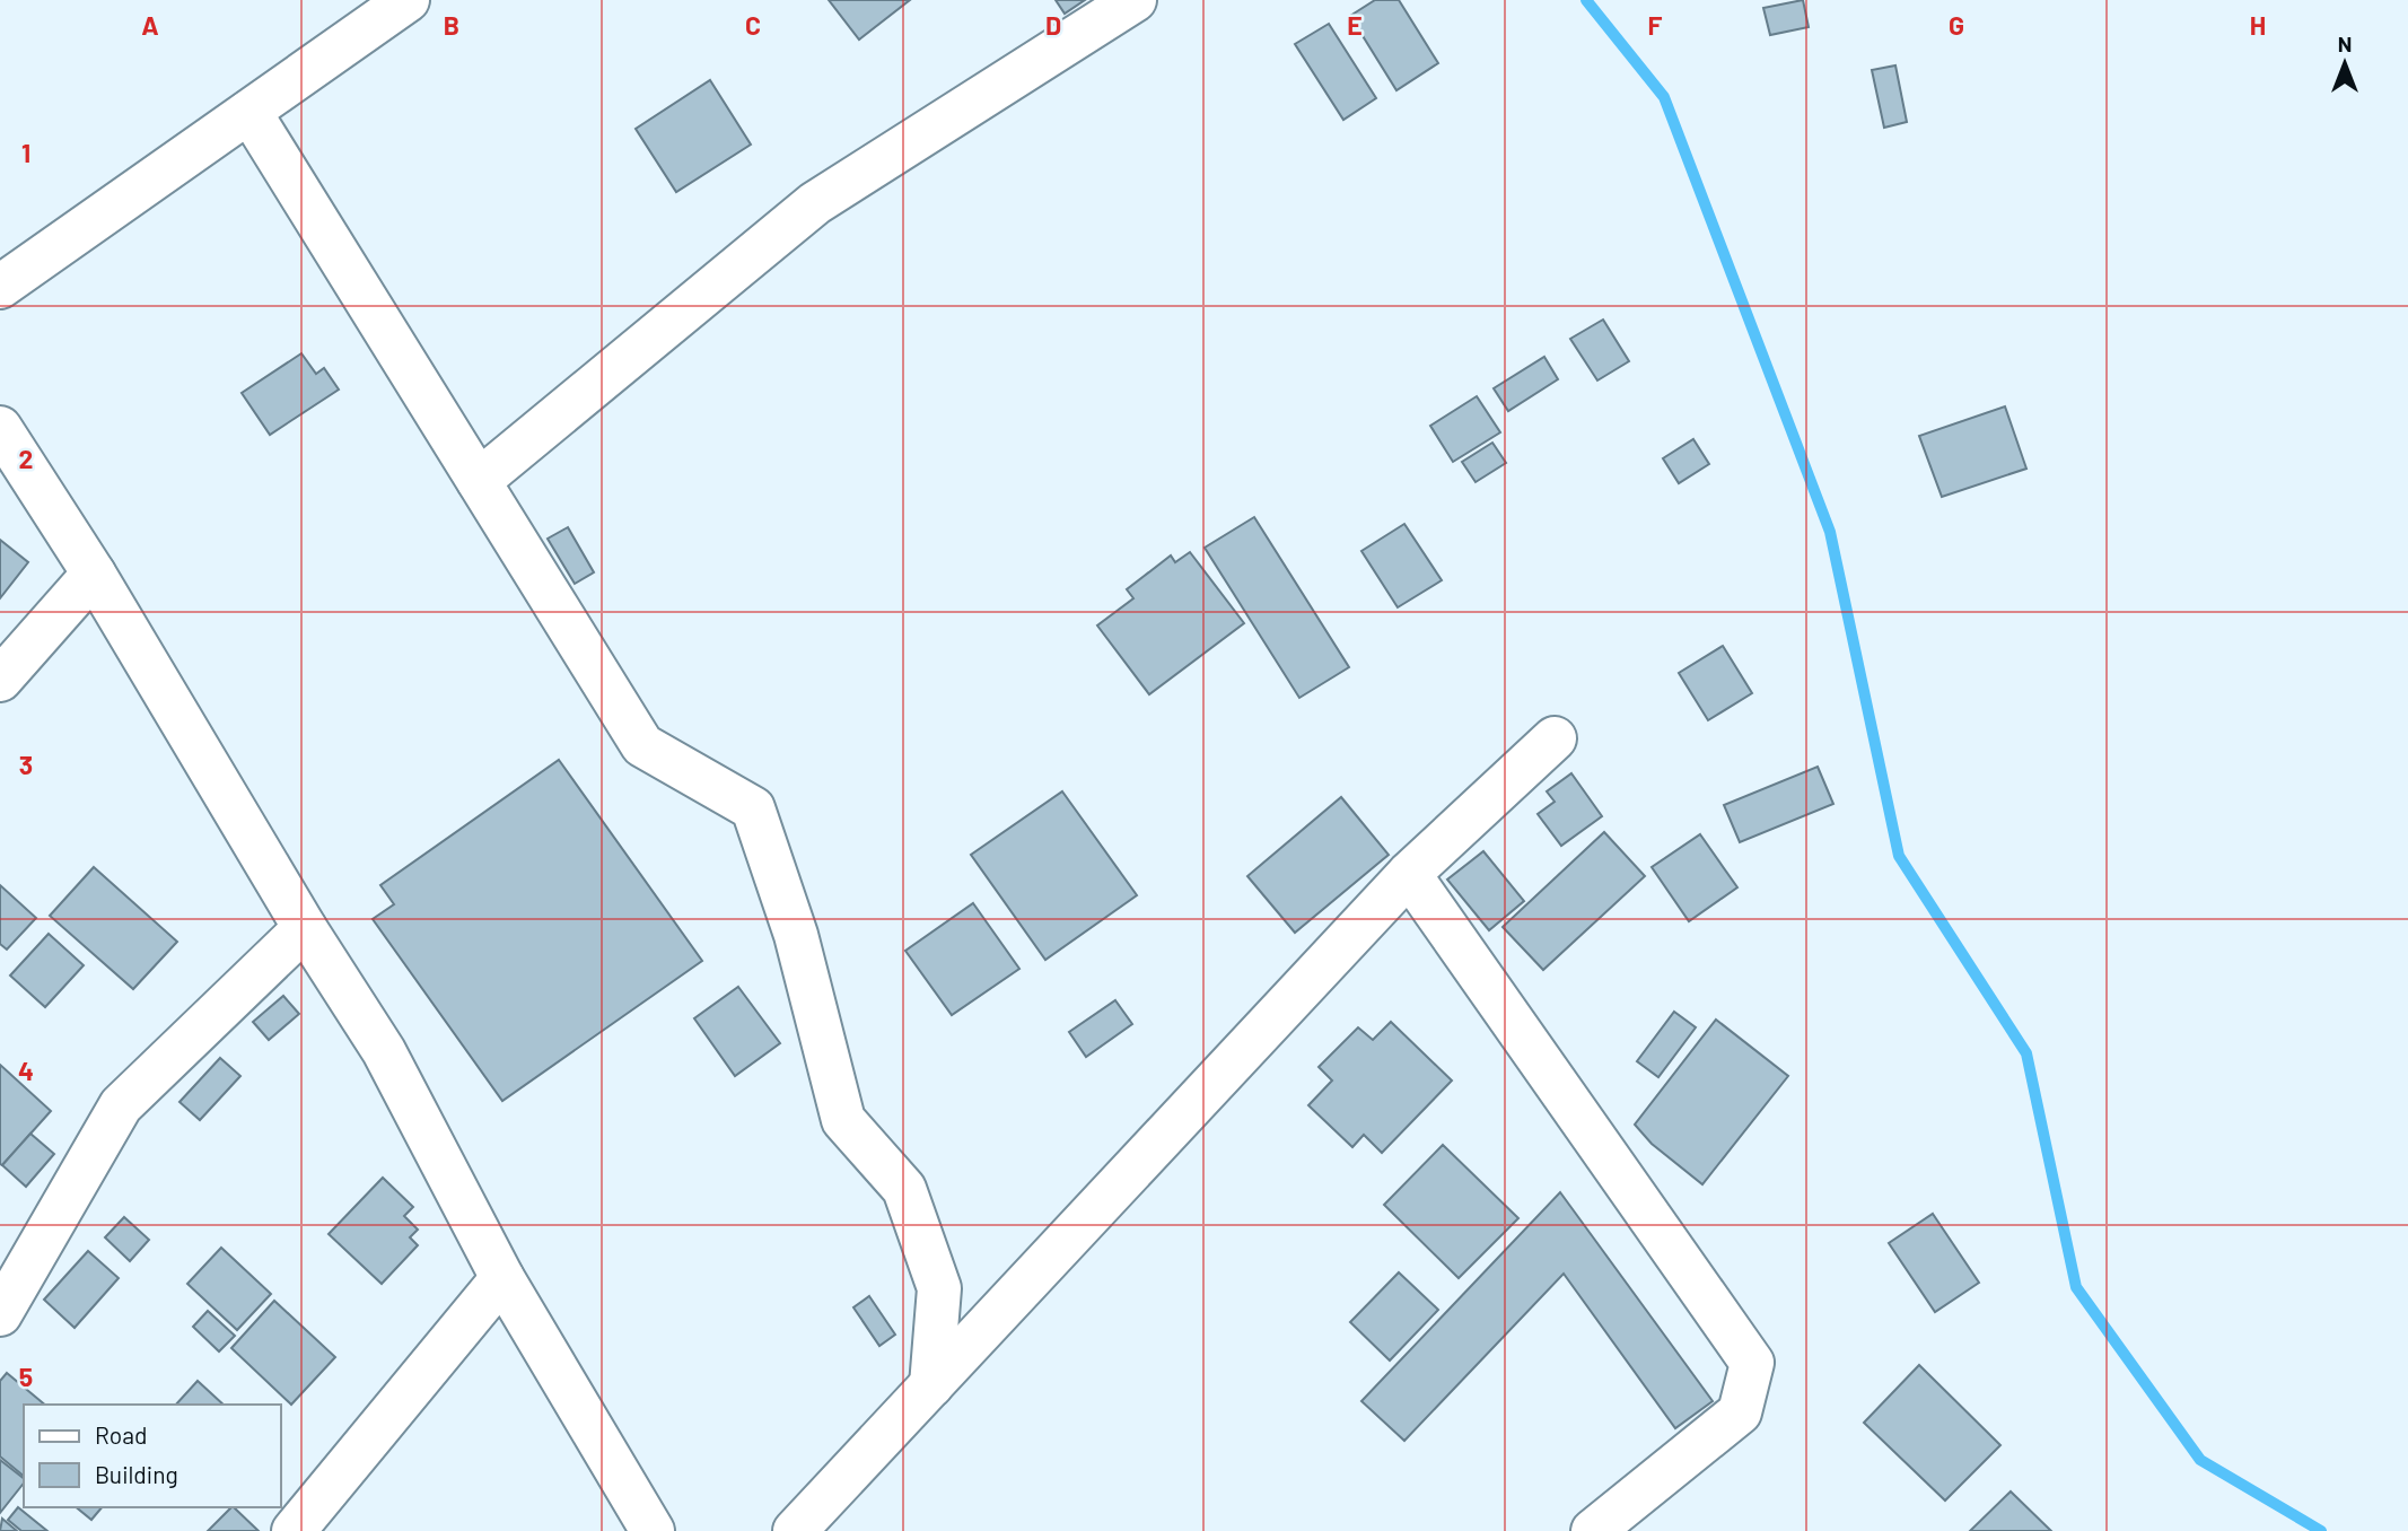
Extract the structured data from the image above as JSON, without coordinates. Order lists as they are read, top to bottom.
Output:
{
  "legend": ["Road", "Building"],
  "north": "top",
  "grid": {
    "columns": [
      "A",
      "B",
      "C",
      "D",
      "E",
      "F",
      "G",
      "H"
    ],
    "rows": [
      "1",
      "2",
      "3",
      "4",
      "5"
    ]
  }
}
